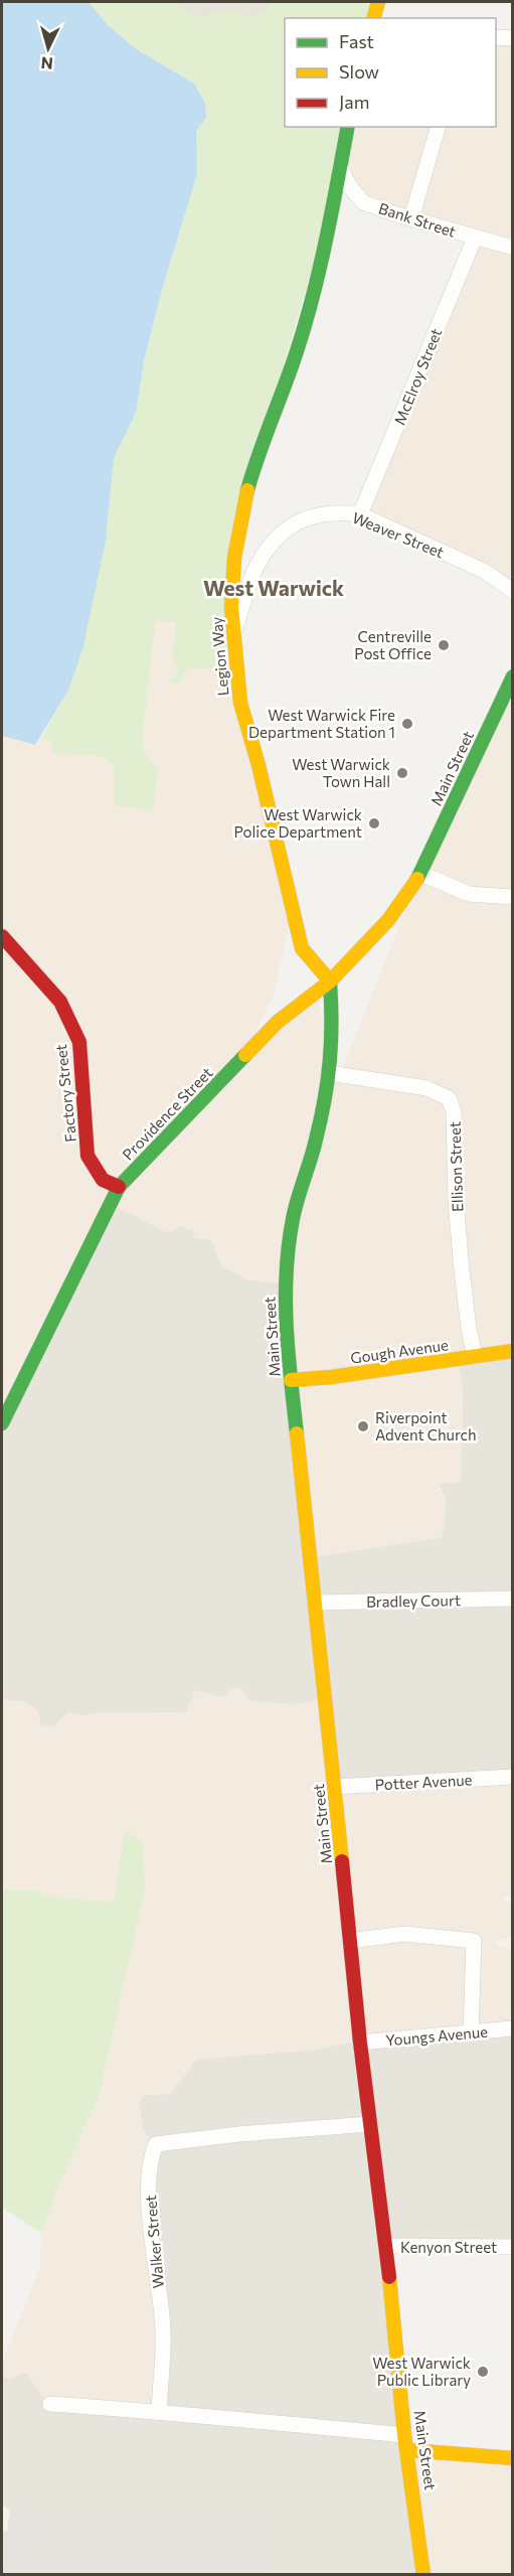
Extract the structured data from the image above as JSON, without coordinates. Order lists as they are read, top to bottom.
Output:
{
  "streets": {
    "main road": [
      "Legion Way",
      "Main Street",
      "Factory Street",
      "Providence Street",
      "Gough Avenue"
    ],
    "street": [
      "Bank Street",
      "McElroy Street",
      "Weaver Street",
      "Ellison Street",
      "Bradley Court",
      "Potter Avenue",
      "Youngs Avenue",
      "Walker Street",
      "Kenyon Street"
    ]
  },
  "crossings": [
    ["Bank Street", "McElroy Street"],
    ["Bank Street", "Legion Way"],
    ["McElroy Street", "Weaver Street"],
    ["Weaver Street", "Legion Way"],
    ["Legion Way", "Providence Street"],
    ["Main Street", "Providence Street"],
    ["Main Street", "Ellison Street"],
    ["Main Street", "Gough Avenue"],
    ["Main Street", "Bradley Court"],
    ["Main Street", "Potter Avenue"],
    ["Main Street", "Youngs Avenue"],
    ["Main Street", "Walker Street"],
    ["Main Street", "Kenyon Street"],
    ["Factory Street", "Providence Street"],
    ["Ellison Street", "Gough Avenue"]
  ],
  "districts": ["West Warwick"],
  "places": [
    "Centreville Post Office",
    "West Warwick Fire Department Station 1",
    "West Warwick Town Hall",
    "West Warwick Police Department",
    "Riverpoint Advent Church",
    "West Warwick Public Library"
  ],
  "legend": ["Fast", "Slow", "Jam"],
  "north": "bottom"
}
